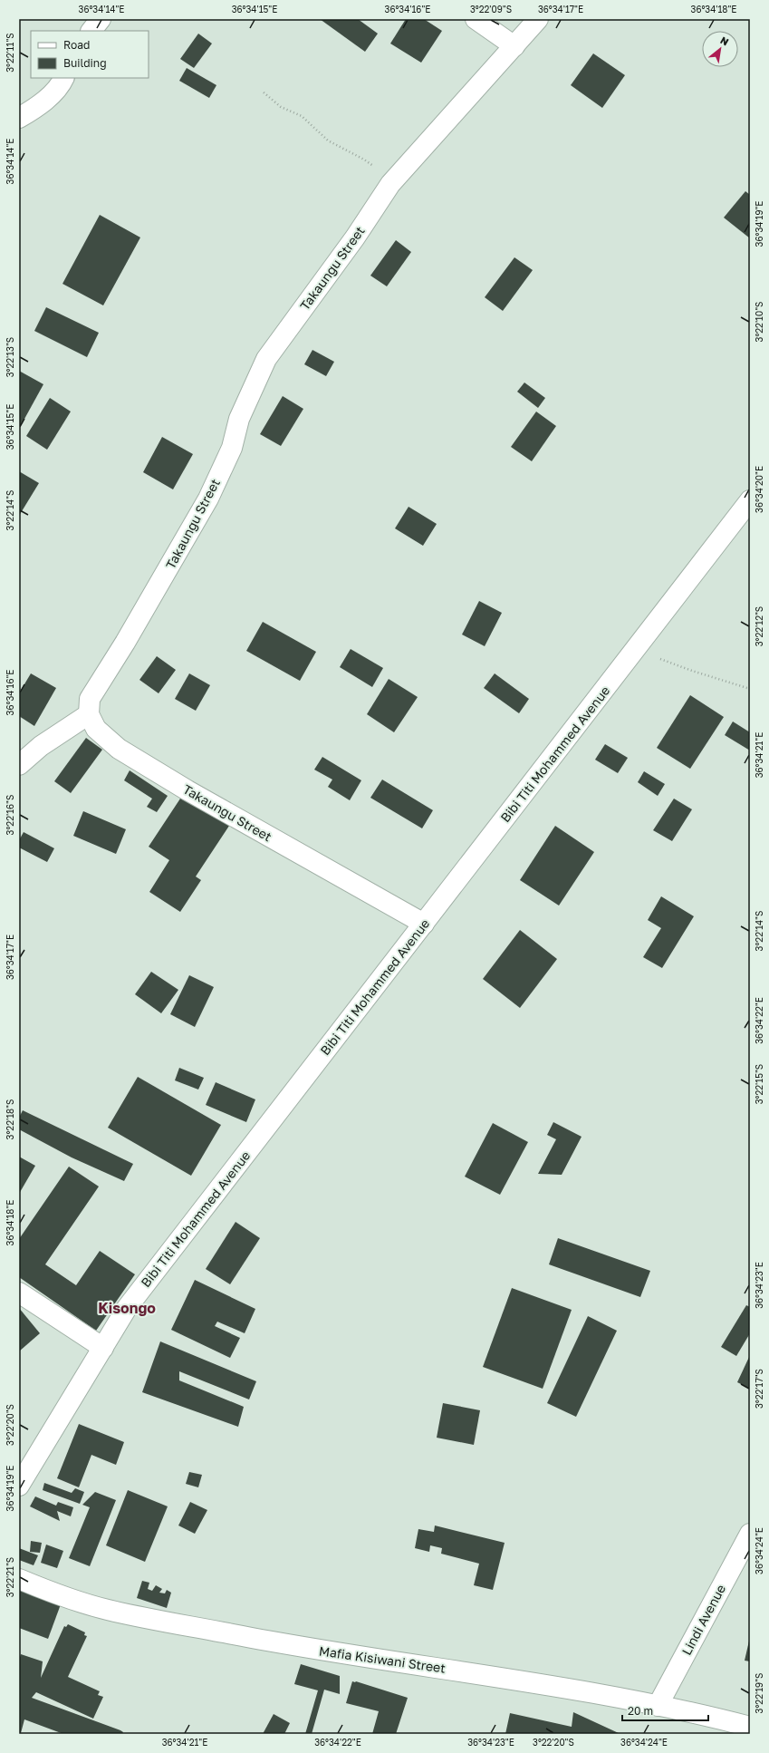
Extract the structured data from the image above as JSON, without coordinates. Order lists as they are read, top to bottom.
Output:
{
  "streets": {
    "street": [
      "Takaungu Street",
      "Bibi Titi Mohammed Avenue",
      "Lindi Avenue",
      "Mafia Kisiwani Street"
    ]
  },
  "crossings": [
    ["Takaungu Street", "Bibi Titi Mohammed Avenue"],
    ["Lindi Avenue", "Mafia Kisiwani Street"]
  ],
  "districts": ["Kisongo"],
  "legend": ["Road", "Building"],
  "scale_bar": "20 m",
  "north": "top right",
  "coordinates": [
    "36°34'14\"E",
    "36°34'15\"E",
    "36°34'16\"E",
    "3°22'09\"S",
    "36°34'17\"E",
    "36°34'18\"E",
    "3°22'11\"S",
    "36°34'19\"E",
    "3°22'10\"S",
    "3°22'13\"S",
    "36°34'20\"E",
    "3°22'14\"S",
    "3°22'12\"S",
    "36°34'21\"E",
    "3°22'16\"S",
    "36°34'22\"E",
    "3°22'15\"S",
    "3°22'18\"S",
    "36°34'23\"E",
    "3°22'17\"S",
    "3°22'20\"S",
    "36°34'24\"E",
    "3°22'21\"S",
    "3°22'19\"S"
  ]
}
